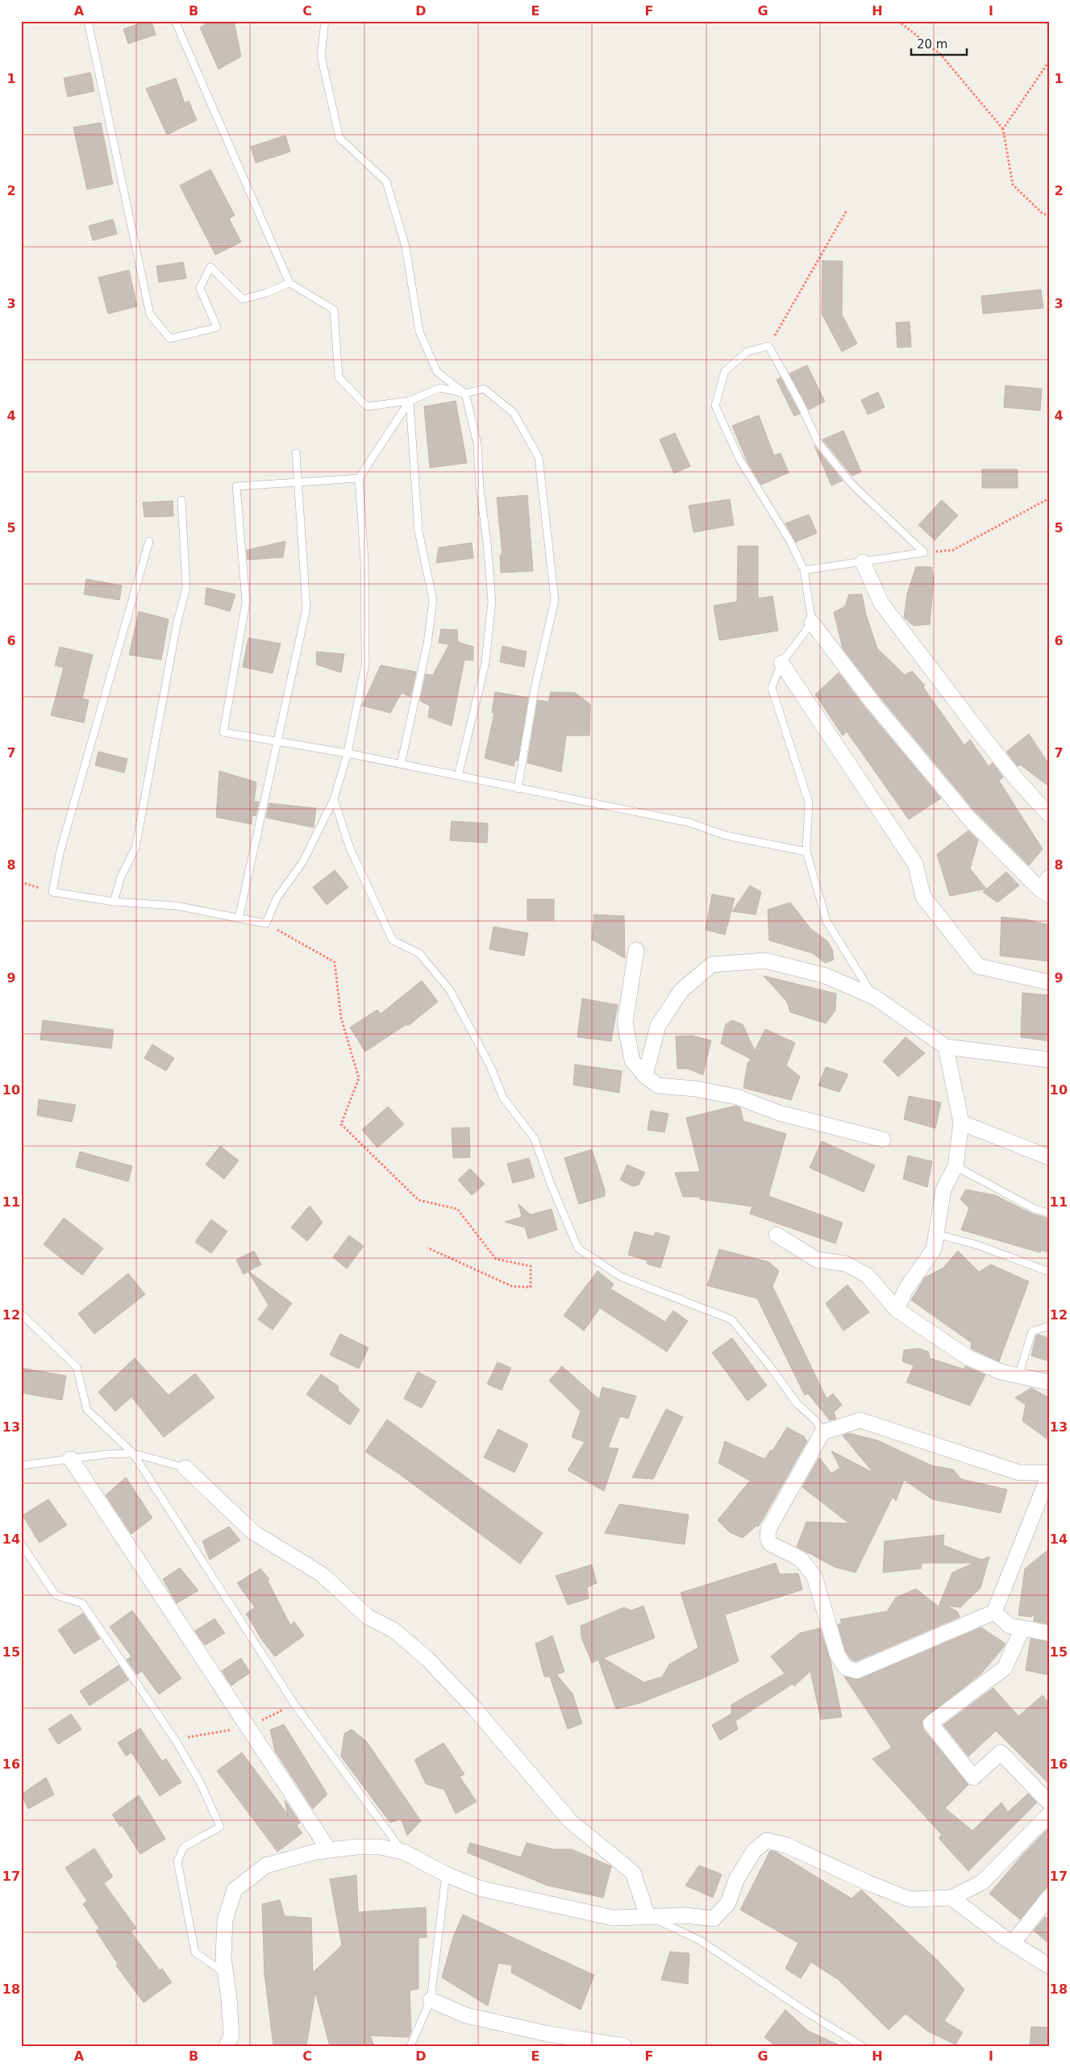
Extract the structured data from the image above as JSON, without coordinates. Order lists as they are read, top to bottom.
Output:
{
  "scale_bar": "20 m",
  "grid": {
    "columns": [
      "A",
      "B",
      "C",
      "D",
      "E",
      "F",
      "G",
      "H",
      "I"
    ],
    "rows": [
      "1",
      "2",
      "3",
      "4",
      "5",
      "6",
      "7",
      "8",
      "9",
      "10",
      "11",
      "12",
      "13",
      "14",
      "15",
      "16",
      "17",
      "18"
    ]
  }
}
